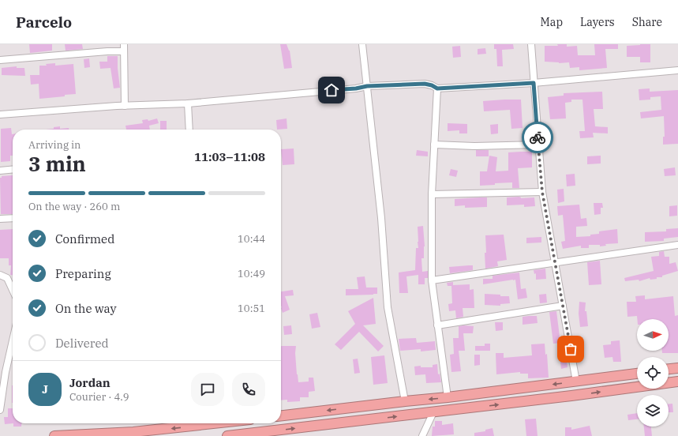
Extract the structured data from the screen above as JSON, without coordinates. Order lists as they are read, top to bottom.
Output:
{
  "north": "right",
  "page": {
    "header": "Parcelo",
    "nav": ["Map", "Layers", "Share"],
    "heading": ["3 min", "Arriving in", "11:03–11:08"],
    "panel": ["Jordan", "Courier · 4.9"],
    "bar": "On the way · 260 m",
    "list": [
      ["Confirmed", "10:44"],
      ["Preparing", "10:49"],
      ["On the way", "10:51"],
      "Delivered"
    ],
    "round": "J"
  }
}
